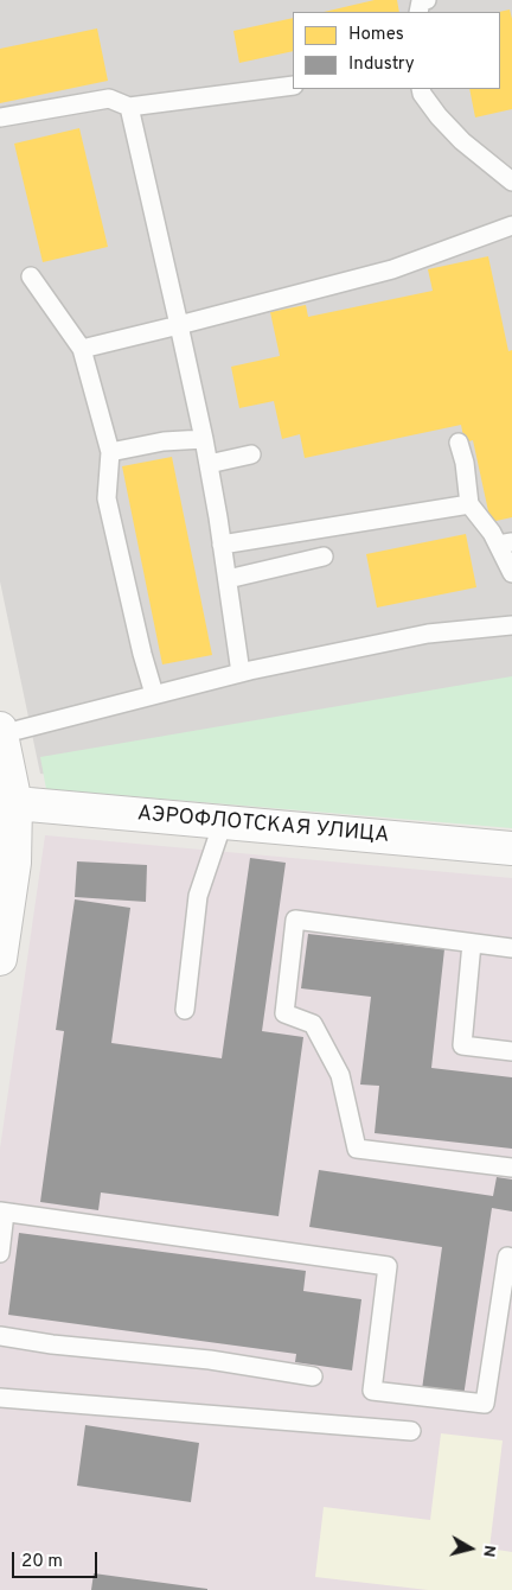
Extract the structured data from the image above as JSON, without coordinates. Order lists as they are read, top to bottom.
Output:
{
  "streets": {
    "street": ["АЭРОФЛОТСКАЯ УЛИЦА"]
  },
  "legend": ["Homes", "Industry"],
  "scale_bar": "20 m",
  "north": "right"
}
